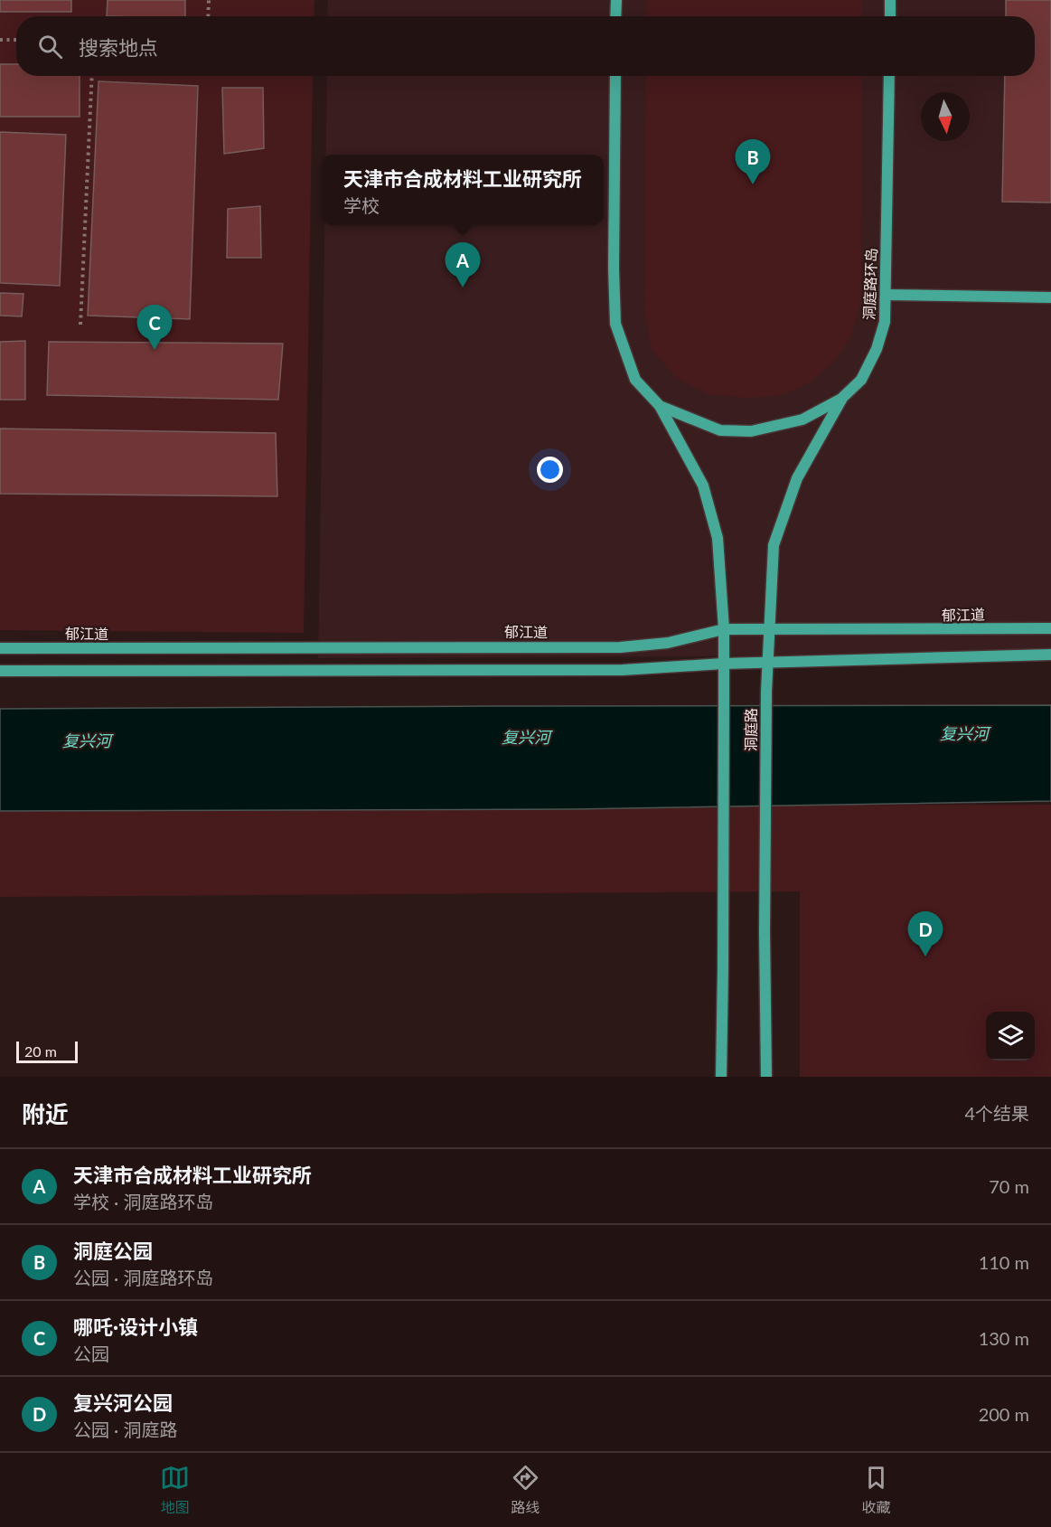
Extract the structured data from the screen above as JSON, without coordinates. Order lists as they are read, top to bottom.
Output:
{
  "streets": {
    "main road": ["洞庭路环岛", "郁江道", "洞庭路"]
  },
  "crossings": [
    ["洞庭路环岛", "洞庭路"],
    ["郁江道", "洞庭路"]
  ],
  "water": ["复兴河"],
  "scale_bar": "20 m",
  "north": "bottom",
  "page": {
    "search": "搜索地点",
    "pins": [
      "B",
      "A",
      "C",
      "D"
    ],
    "popup": ["天津市合成材料工业研究所", "学校"],
    "scale": "20 m",
    "heading": ["附近", "4个结果"],
    "list": [
      {
        "mark": "A",
        "name": "天津市合成材料工业研究所",
        "note": "学校 · 洞庭路环岛",
        "value": "70 m"
      },
      {
        "mark": "B",
        "name": "洞庭公园",
        "note": "公园 · 洞庭路环岛",
        "value": "110 m"
      },
      {
        "mark": "C",
        "name": "哪吒·设计小镇",
        "note": "公园",
        "value": "130 m"
      },
      {
        "mark": "D",
        "name": "复兴河公园",
        "note": "公园 · 洞庭路",
        "value": "200 m"
      }
    ],
    "nav": ["地图", "路线", "收藏"]
  }
}
